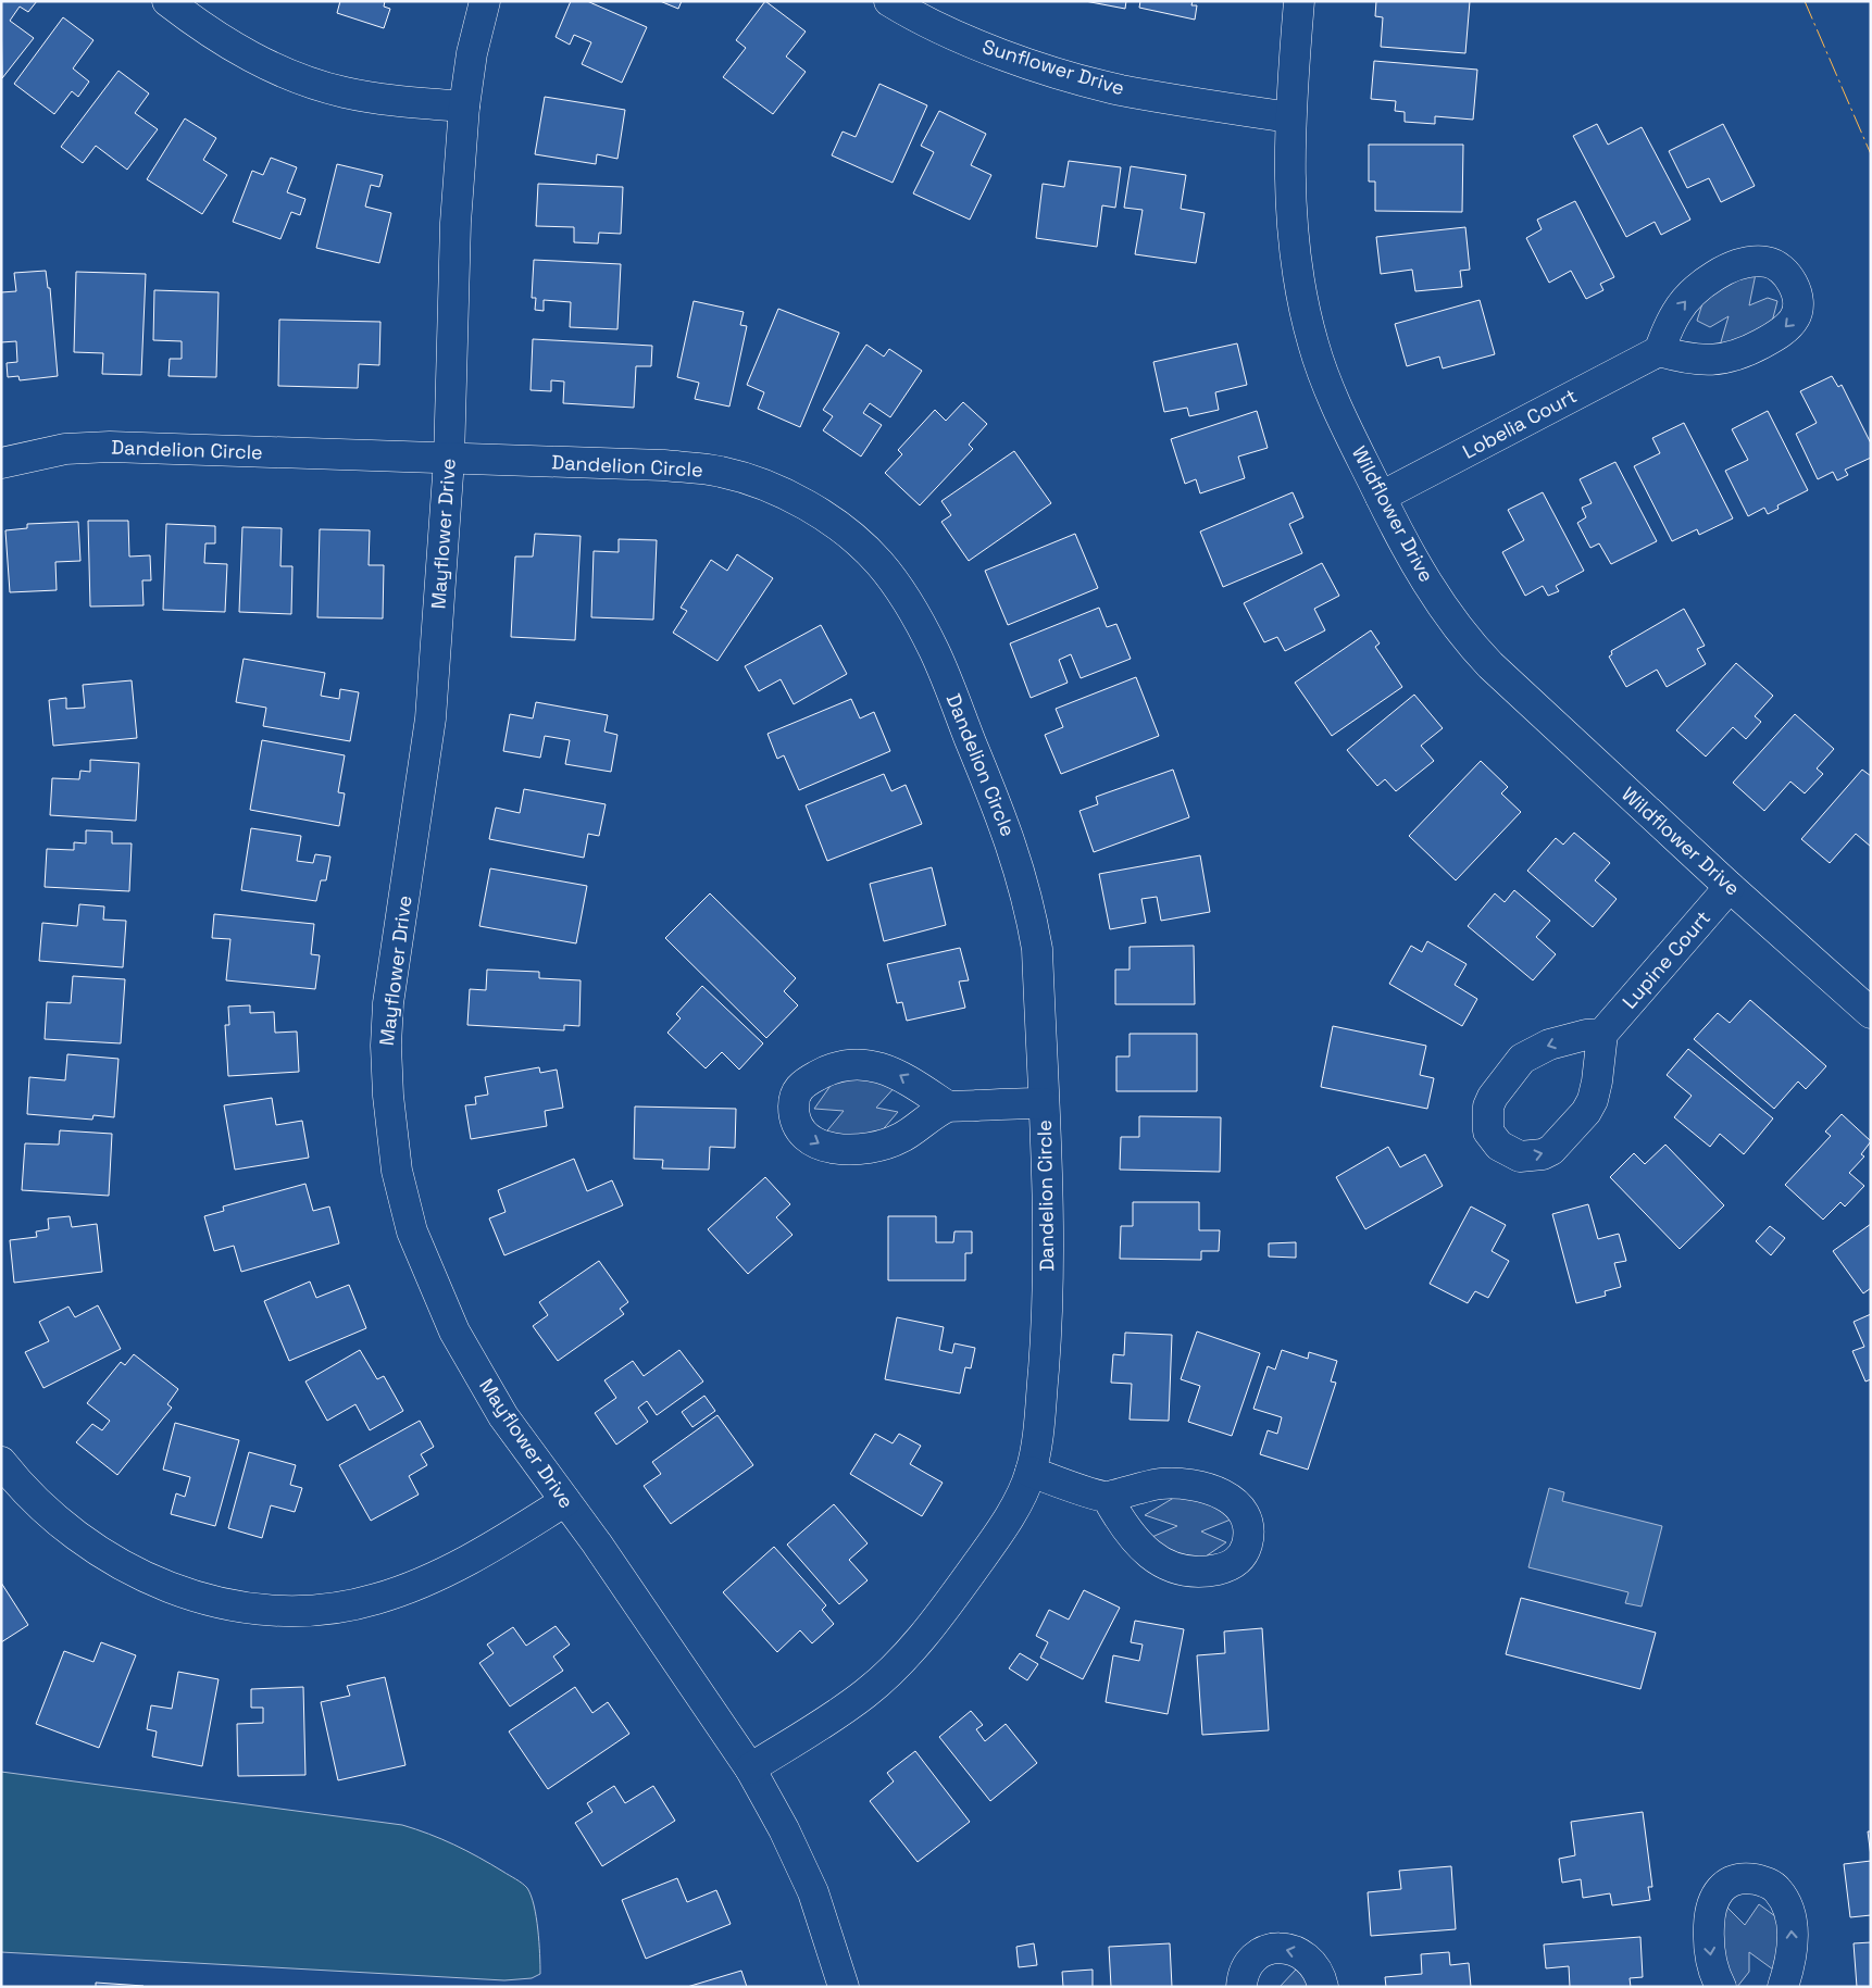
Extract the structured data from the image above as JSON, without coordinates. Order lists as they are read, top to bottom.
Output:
{
  "streets": {
    "street": [
      "Sunflower Drive",
      "Lobelia Court",
      "Dandelion Circle",
      "Wildflower Drive",
      "Mayflower Drive",
      "Lupine Court"
    ]
  },
  "crossings": [
    ["Sunflower Drive", "Wildflower Drive"],
    ["Lobelia Court", "Wildflower Drive"],
    ["Dandelion Circle", "Mayflower Drive"],
    ["Wildflower Drive", "Lupine Court"]
  ]
}
